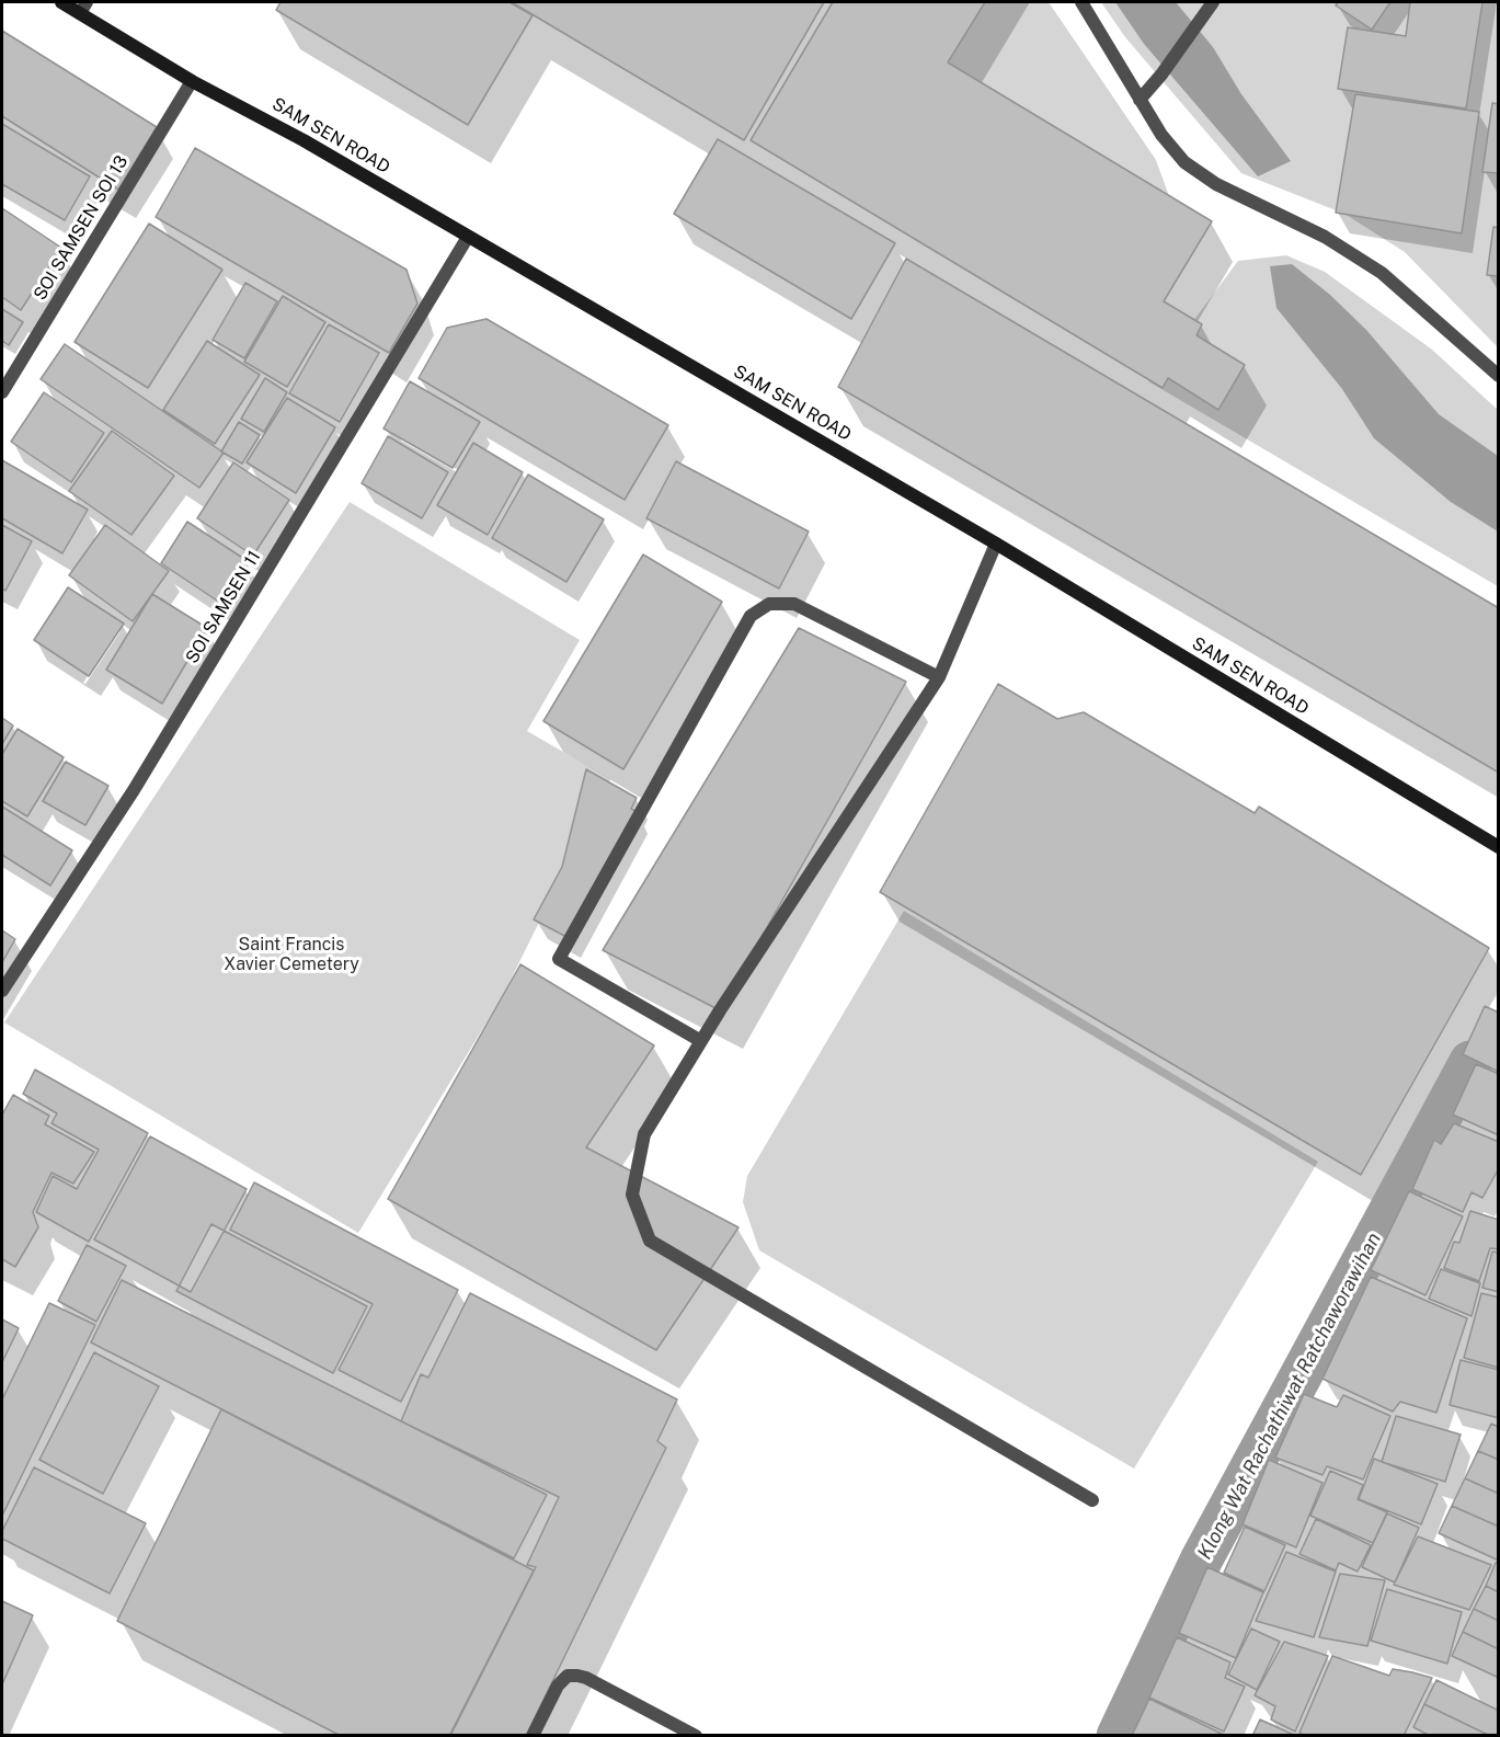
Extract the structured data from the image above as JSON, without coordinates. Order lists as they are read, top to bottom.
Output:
{
  "streets": {
    "main road": ["SAM SEN ROAD"],
    "street": ["SOI SAMSEN SOI 13", "SOI SAMSEN 11"]
  },
  "crossings": [
    ["SAM SEN ROAD", "SOI SAMSEN SOI 13"],
    ["SAM SEN ROAD", "SOI SAMSEN 11"]
  ],
  "water": ["Klong Wat Rachathiwat Ratchaworawihan"],
  "parks": ["Saint Francis Xavier Cemetery"]
}
